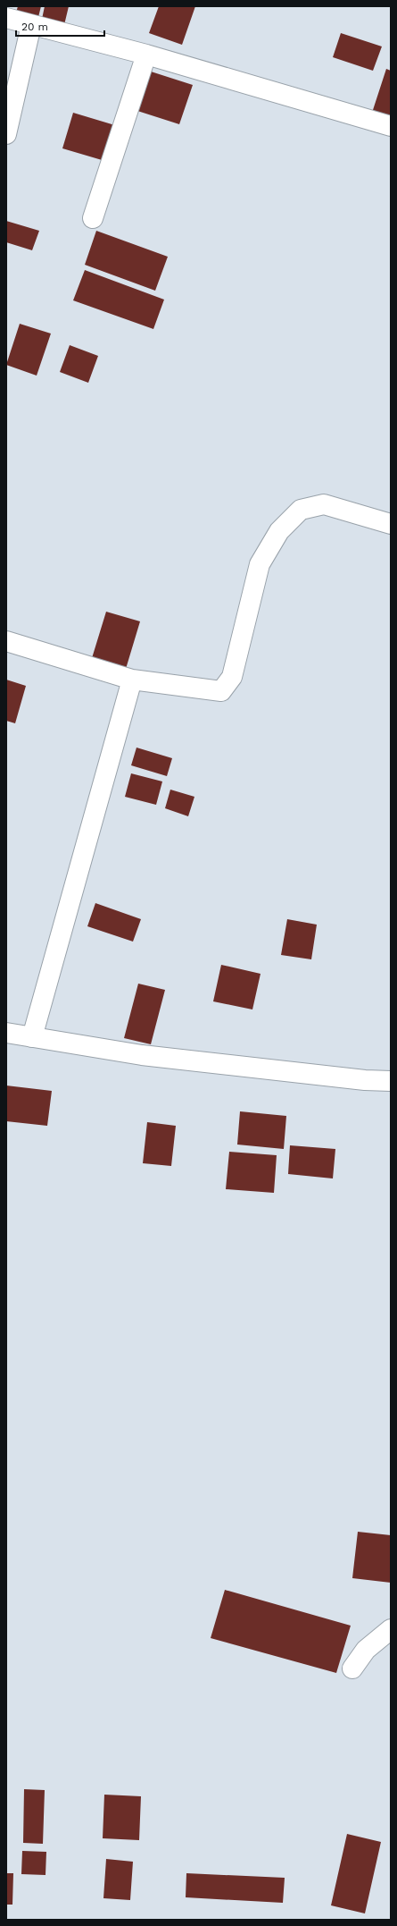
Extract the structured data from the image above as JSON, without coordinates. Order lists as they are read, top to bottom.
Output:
{
  "scale_bar": "20 m"
}
